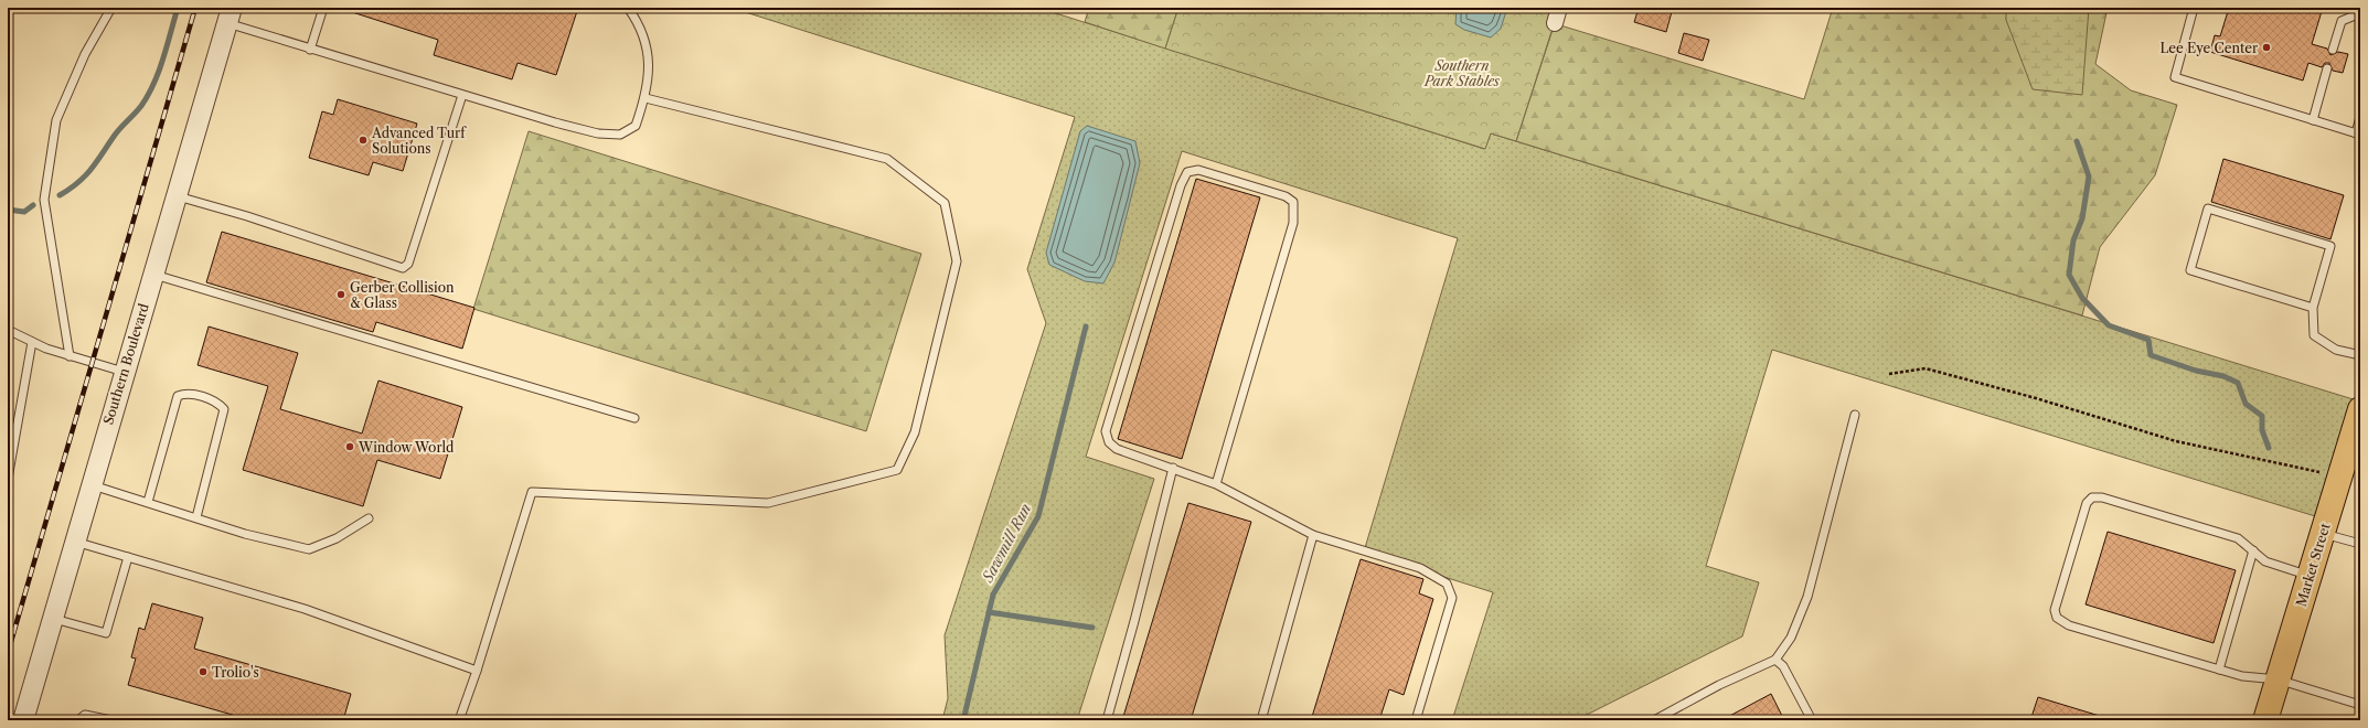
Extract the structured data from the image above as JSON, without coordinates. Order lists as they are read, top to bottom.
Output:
{
  "streets": {
    "main road": ["Market Street"],
    "street": ["Southern Boulevard"]
  },
  "water": ["Sawmill Run"],
  "parks": ["Southern Park Stables"],
  "places": [
    "Lee Eye Center",
    "Advanced Turf Solutions",
    "Gerber Collision & Glass",
    "Window World",
    "Trolio's"
  ]
}
